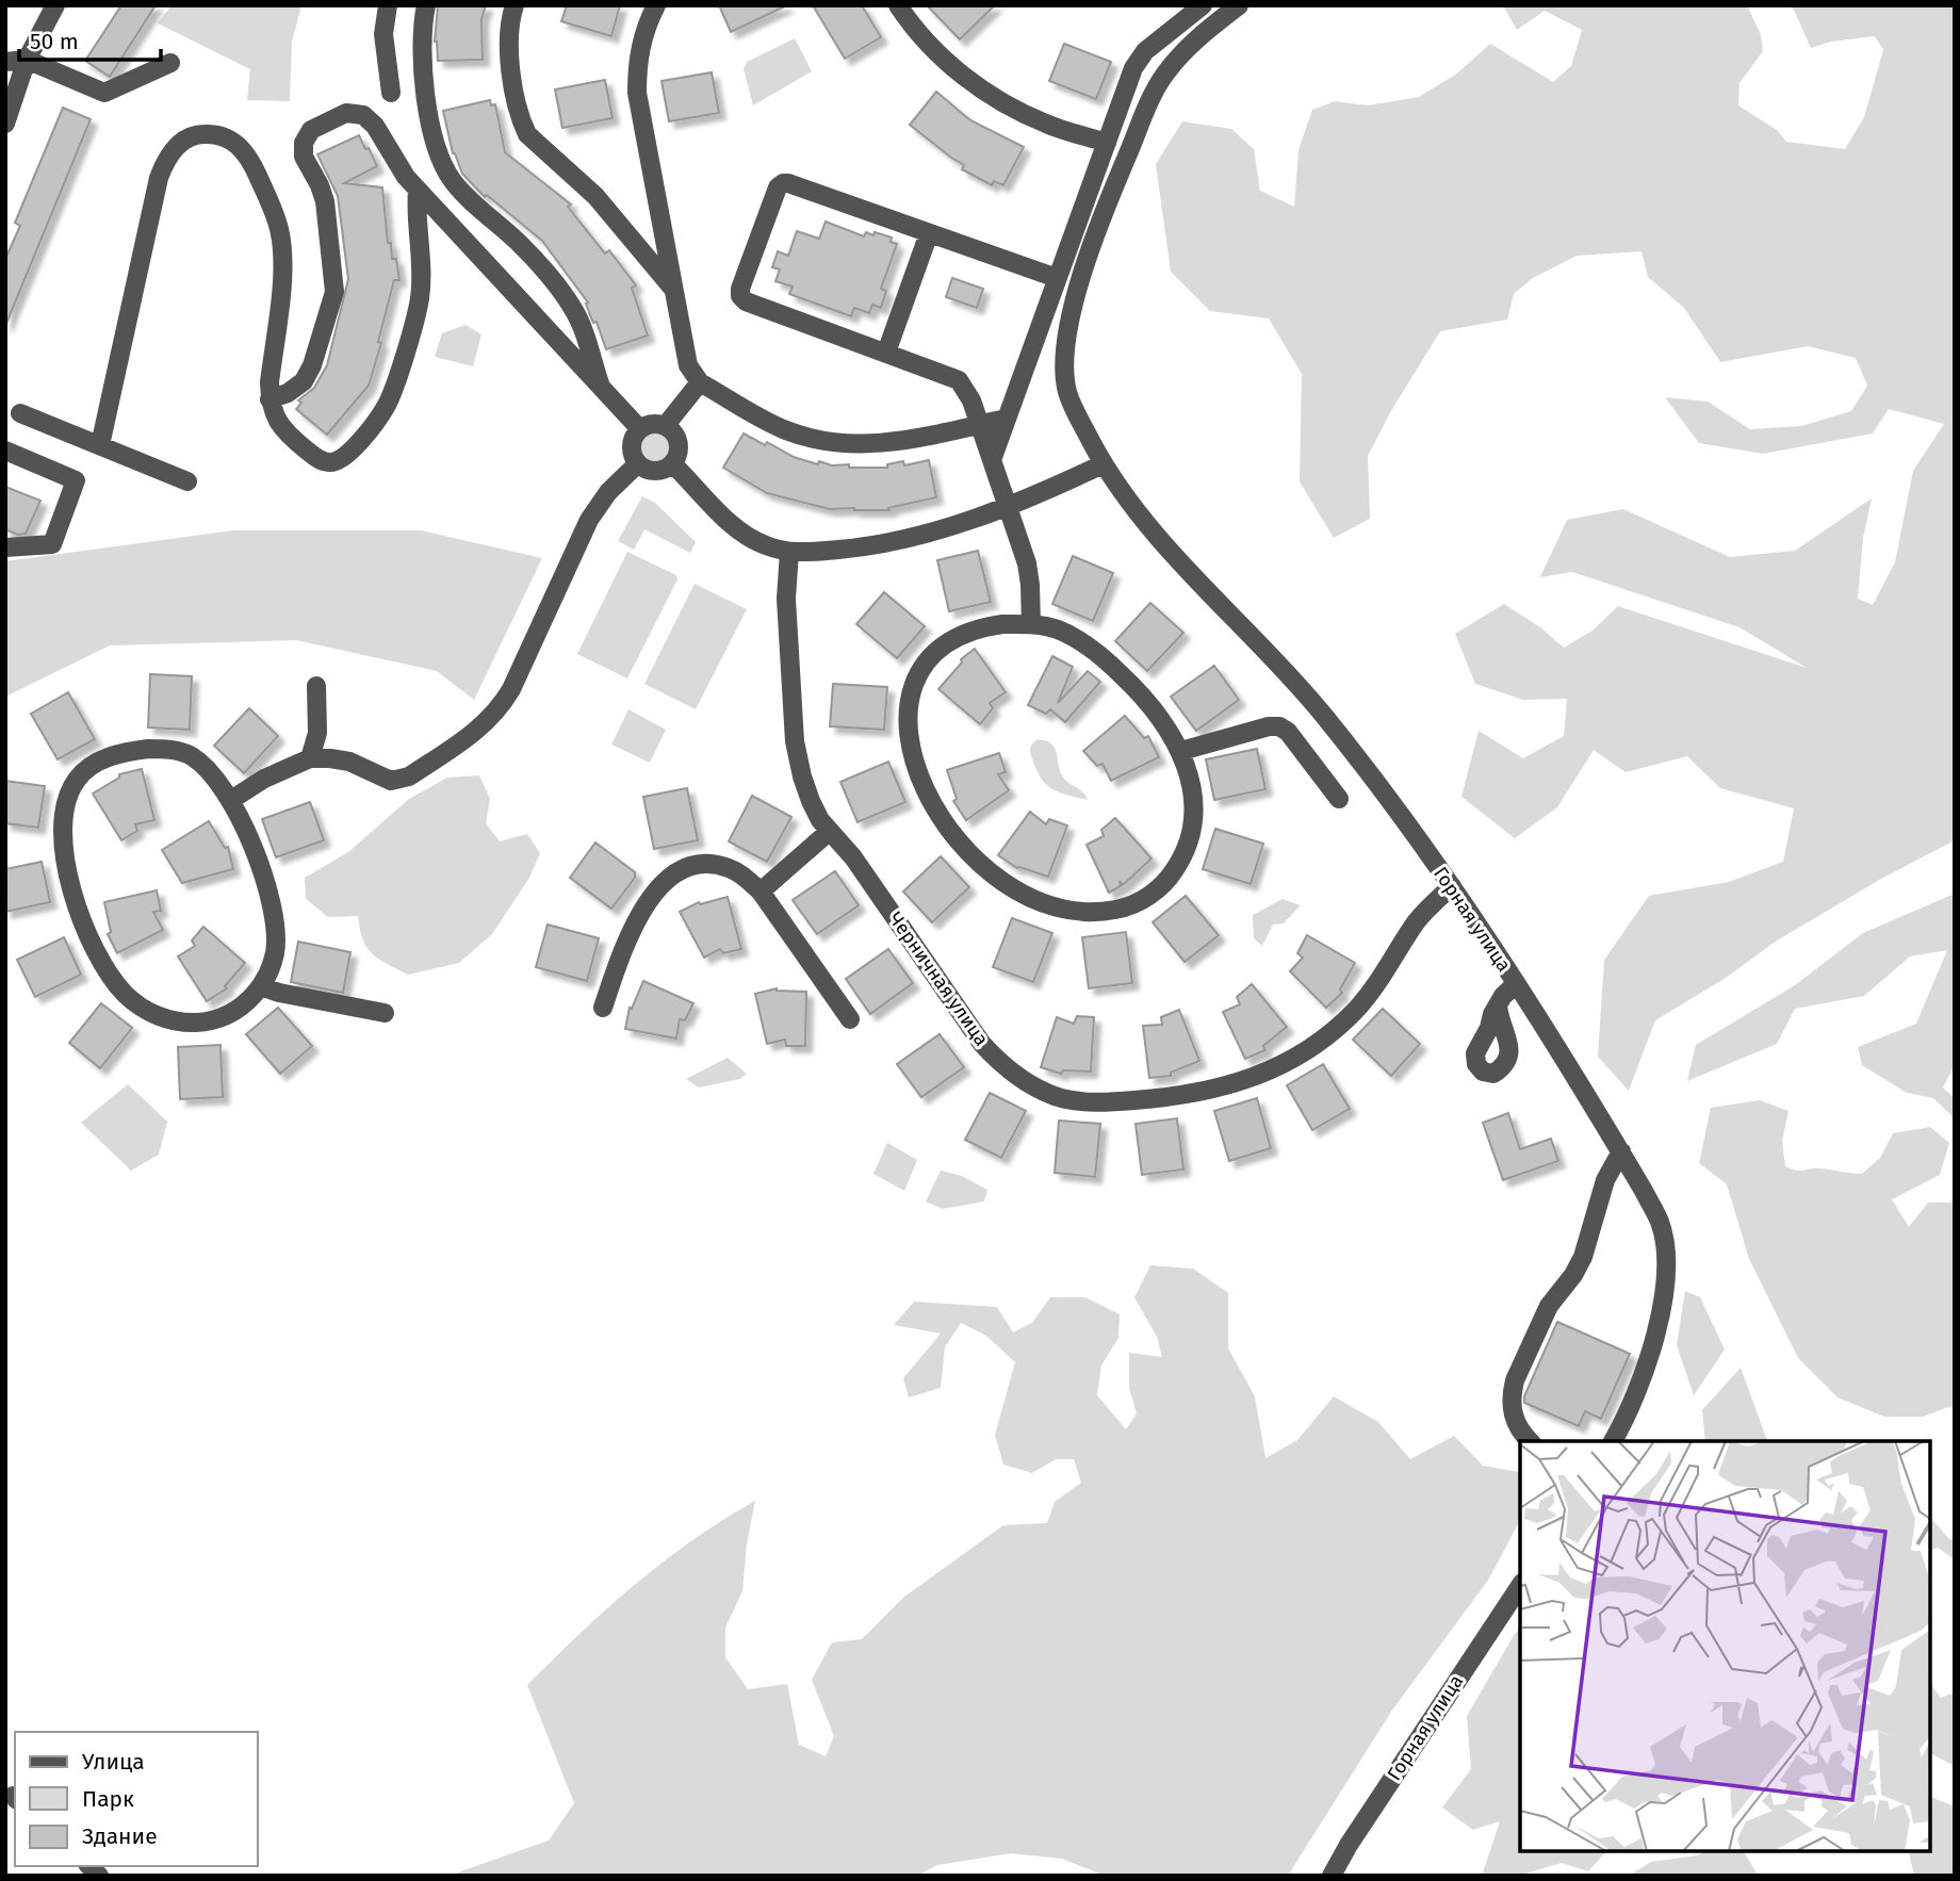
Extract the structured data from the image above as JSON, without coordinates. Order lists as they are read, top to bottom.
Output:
{
  "streets": {
    "street": ["Горная улица", "Черничная улица"]
  },
  "crossings": [
    ["Горная улица", "Черничная улица"]
  ],
  "legend": ["Улица", "Парк", "Здание"],
  "scale_bar": "50 m"
}
